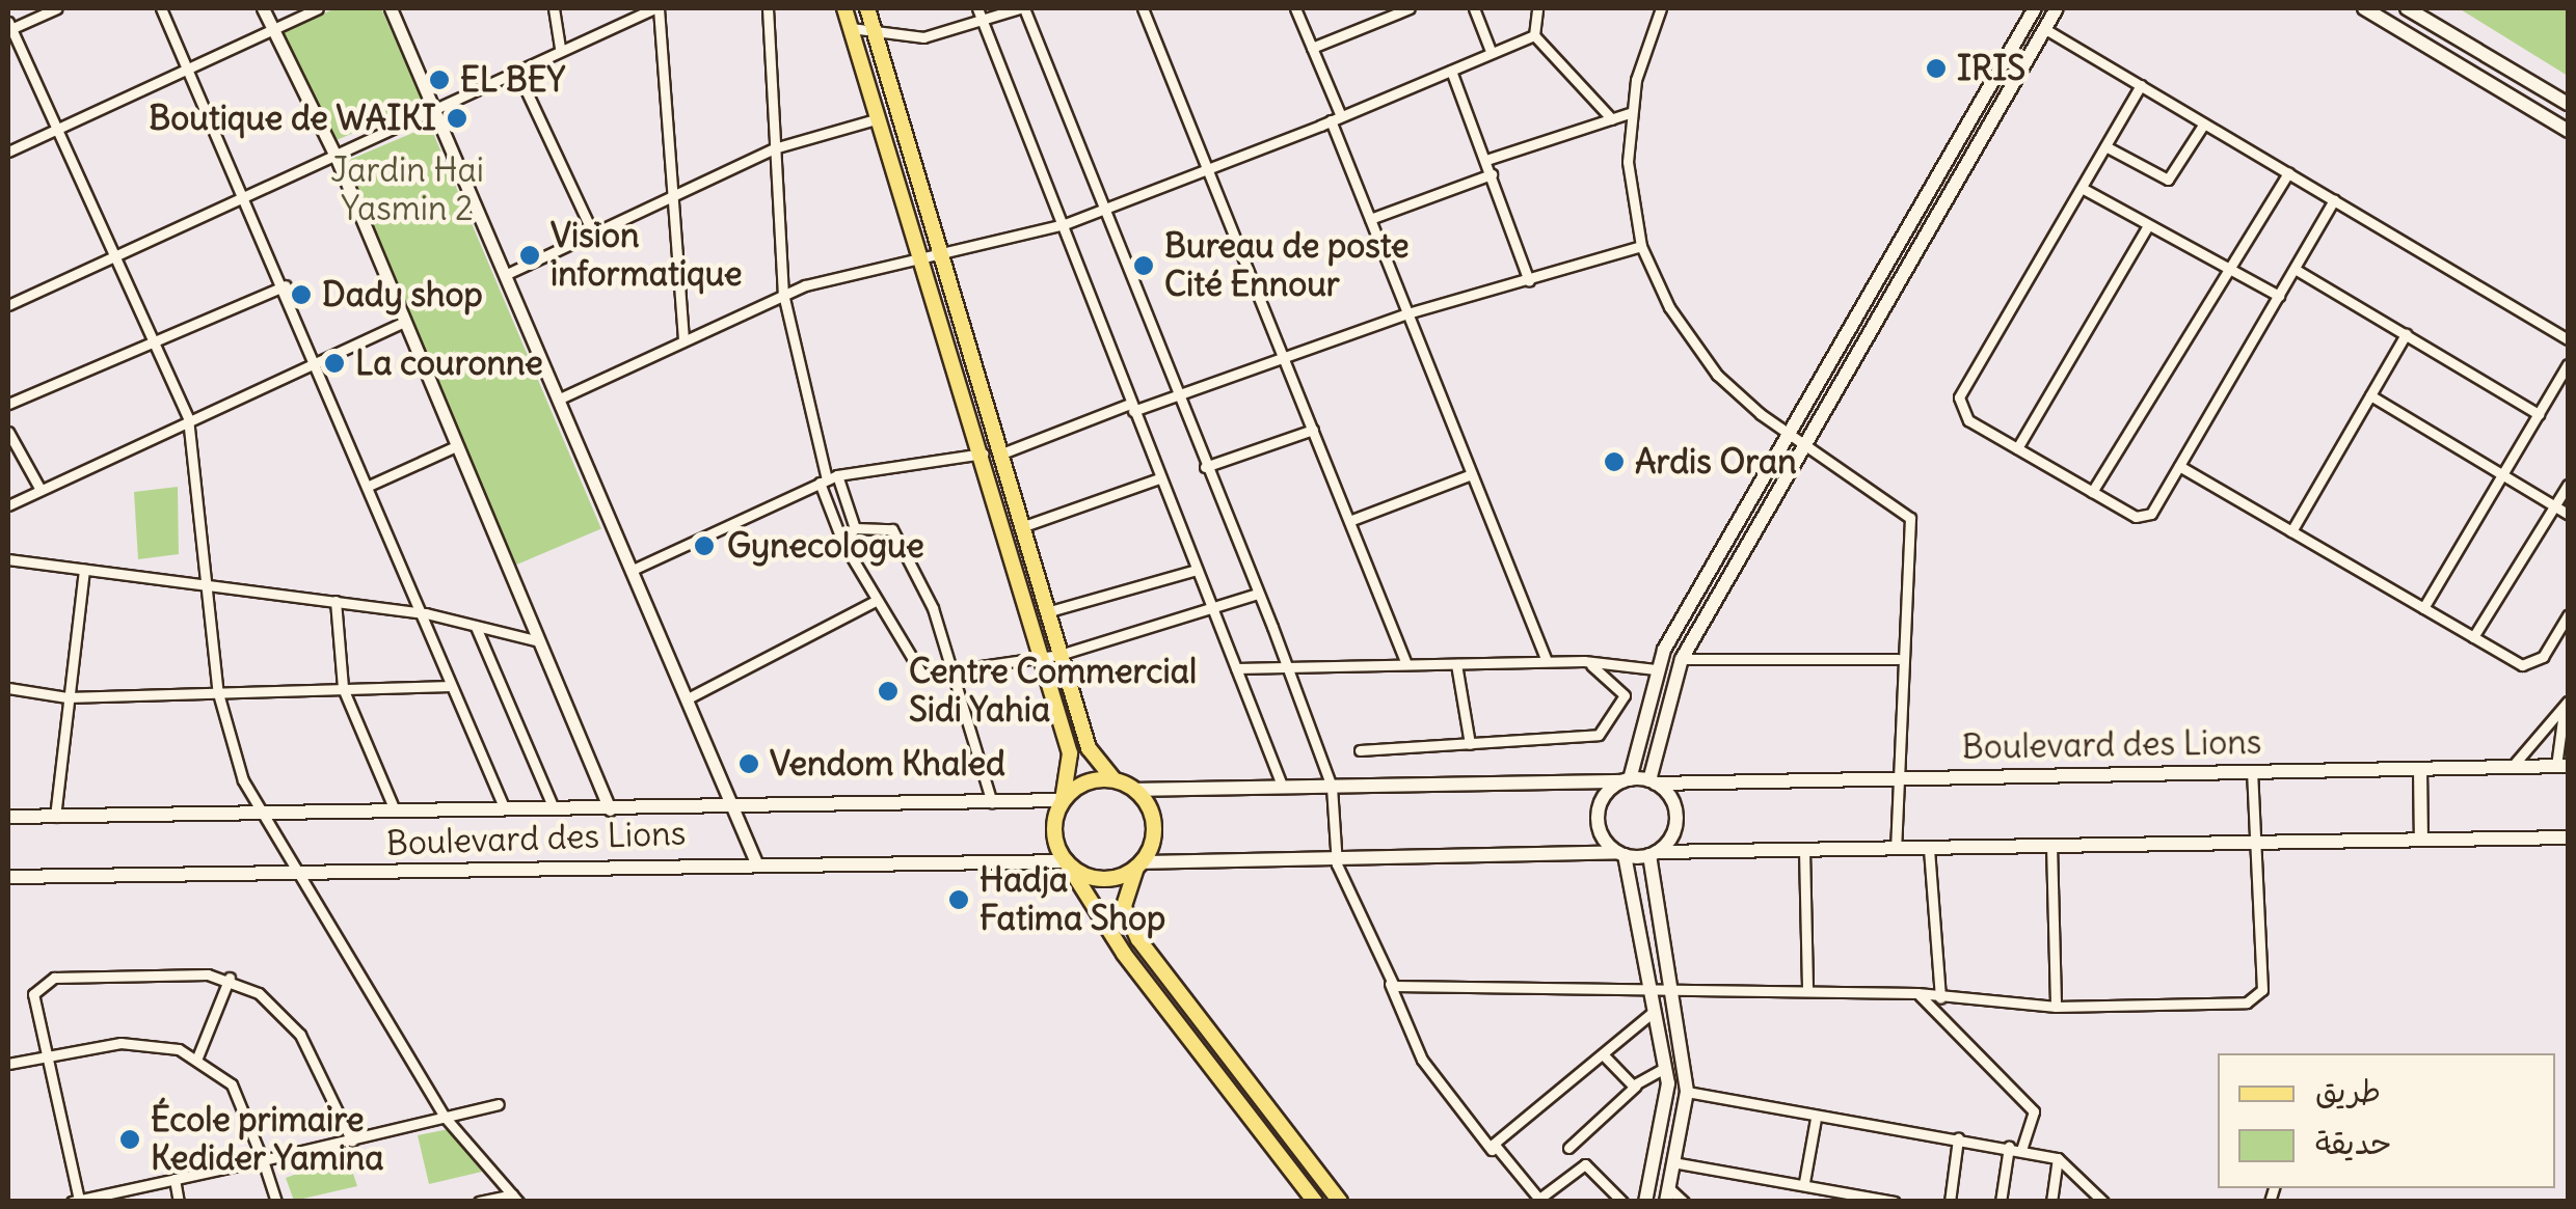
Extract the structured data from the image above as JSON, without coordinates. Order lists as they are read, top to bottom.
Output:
{
  "streets": {
    "main road": ["Boulevard des Lions"]
  },
  "parks": ["Jardin Hai Yasmin 2"],
  "places": [
    "IRIS",
    "EL BEY",
    "Boutique de WAIKI",
    "Vision informatique",
    "Bureau de poste Cité Ennour",
    "Dady shop",
    "La couronne",
    "Ardis Oran",
    "Gynecologue",
    "Centre Commercial Sidi Yahia",
    "Vendom Khaled",
    "Hadja Fatima Shop",
    "École primaire Kedider Yamina"
  ],
  "legend": ["طريق", "حديقة"]
}
